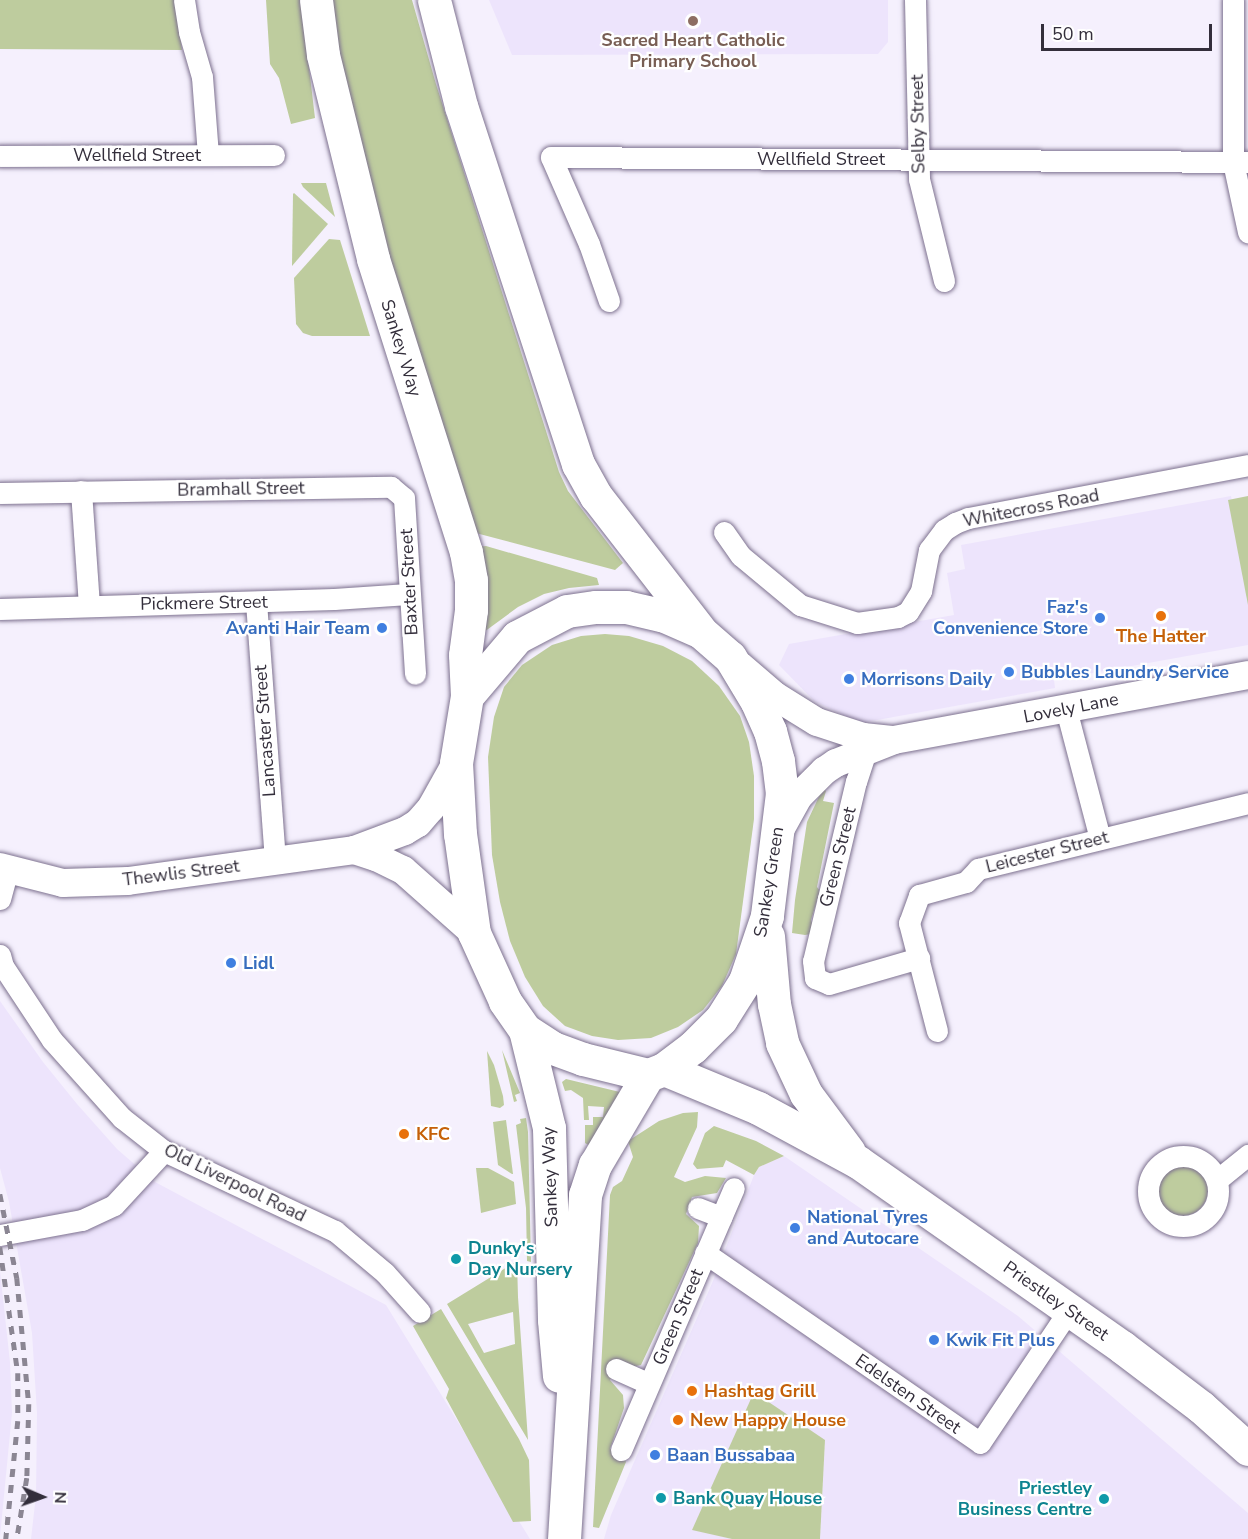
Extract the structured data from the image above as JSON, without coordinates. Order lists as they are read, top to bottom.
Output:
{
  "streets": {
    "highway": ["Sankey Way", "Sankey Green", "Priestley Street"],
    "street": [
      "Selby Street",
      "Wellfield Street",
      "Bramhall Street",
      "Whitecross Road",
      "Baxter Street",
      "Pickmere Street",
      "Lovely Lane",
      "Lancaster Street",
      "Leicester Street",
      "Green Street",
      "Thewlis Street",
      "Old Liverpool Road",
      "Edelsten Street"
    ]
  },
  "crossings": [
    ["Selby Street", "Wellfield Street"],
    ["Sankey Way", "Sankey Green"],
    ["Sankey Way", "Priestley Street"],
    ["Bramhall Street", "Baxter Street"],
    ["Baxter Street", "Pickmere Street"],
    ["Pickmere Street", "Lancaster Street"],
    ["Lovely Lane", "Green Street"],
    ["Lovely Lane", "Sankey Green"],
    ["Lancaster Street", "Thewlis Street"],
    ["Leicester Street", "Green Street"],
    ["Green Street", "Edelsten Street"],
    ["Thewlis Street", "Sankey Green"],
    ["Sankey Green", "Priestley Street"],
    ["Priestley Street", "Edelsten Street"]
  ],
  "places": [
    "Sacred Heart Catholic Primary School",
    "The Hatter",
    "Faz's Convenience Store",
    "Avanti Hair Team",
    "Bubbles Laundry Service",
    "Morrisons Daily",
    "Lidl",
    "KFC",
    "National Tyres and Autocare",
    "Dunky's Day Nursery",
    "Kwik Fit Plus",
    "Hashtag Grill",
    "New Happy House",
    "Baan Bussabaa",
    "Bank Quay House",
    "Priestley Business Centre"
  ],
  "scale_bar": "50 m",
  "north": "right"
}
